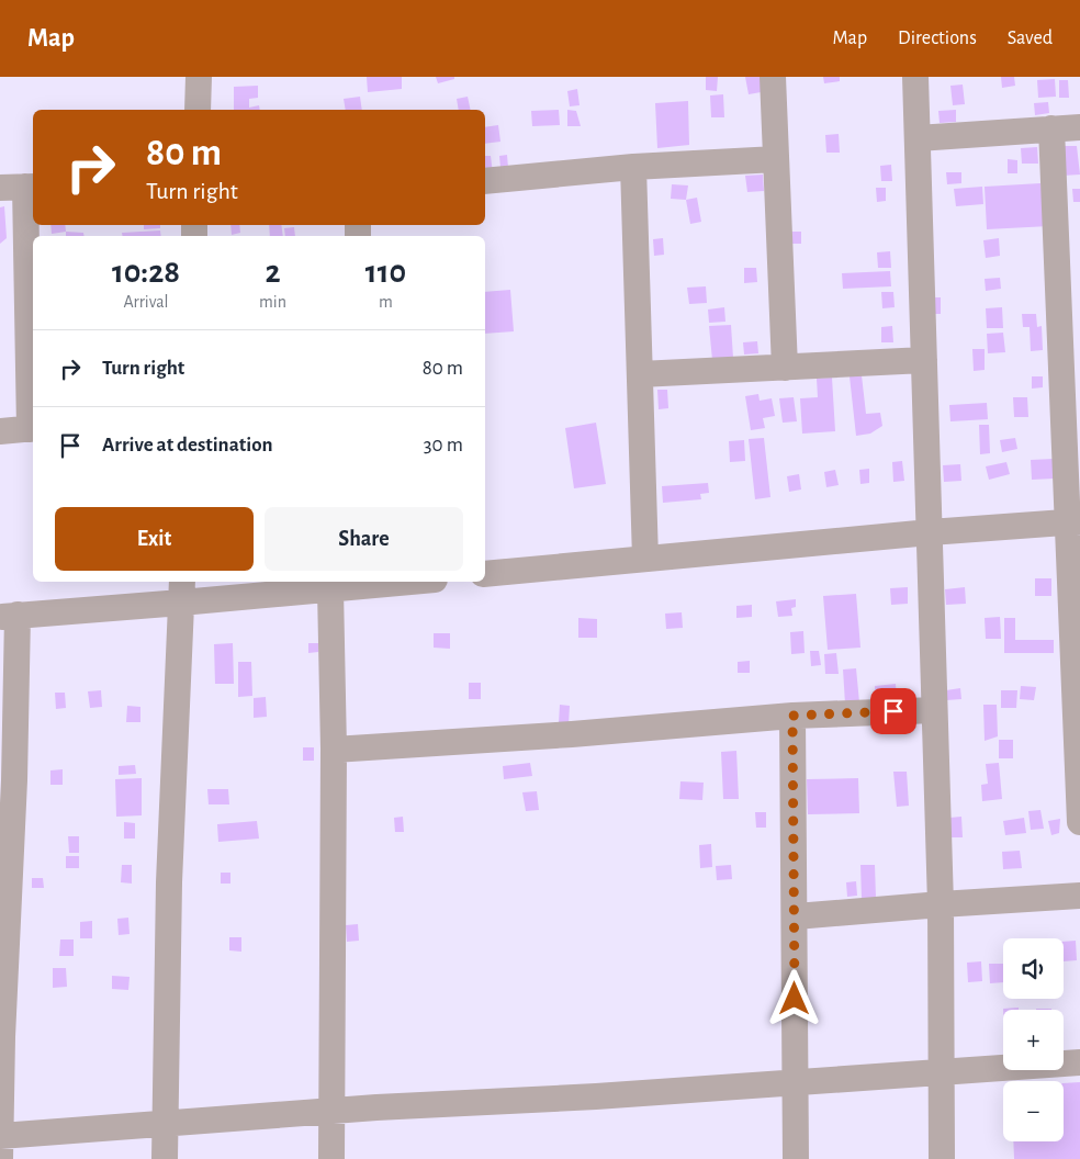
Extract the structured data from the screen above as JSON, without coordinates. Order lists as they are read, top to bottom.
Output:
{
  "page": {
    "header": "Map",
    "nav": ["Map", "Directions", "Saved"],
    "turn": ["80 m", "Turn right"],
    "eta": [
      "10:28",
      "Arrival",
      "2",
      "min",
      "110",
      "m"
    ],
    "list": [
      {
        "name": "Turn right",
        "value": "80 m"
      },
      {
        "name": "Arrive at destination",
        "value": "30 m"
      }
    ],
    "buttons": ["Exit", "Share"],
    "map_buttons": ["+", "−"]
  }
}
